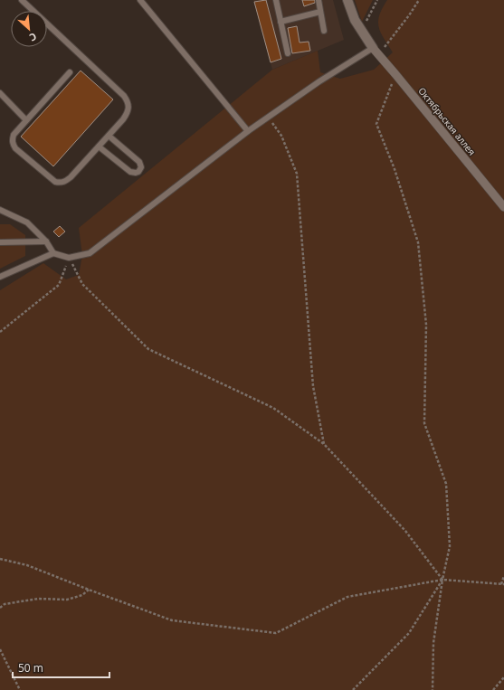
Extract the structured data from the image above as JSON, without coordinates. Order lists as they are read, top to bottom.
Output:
{
  "streets": {
    "street": ["Октябрьская аллея"]
  },
  "scale_bar": "50 m",
  "north": "bottom right"
}
